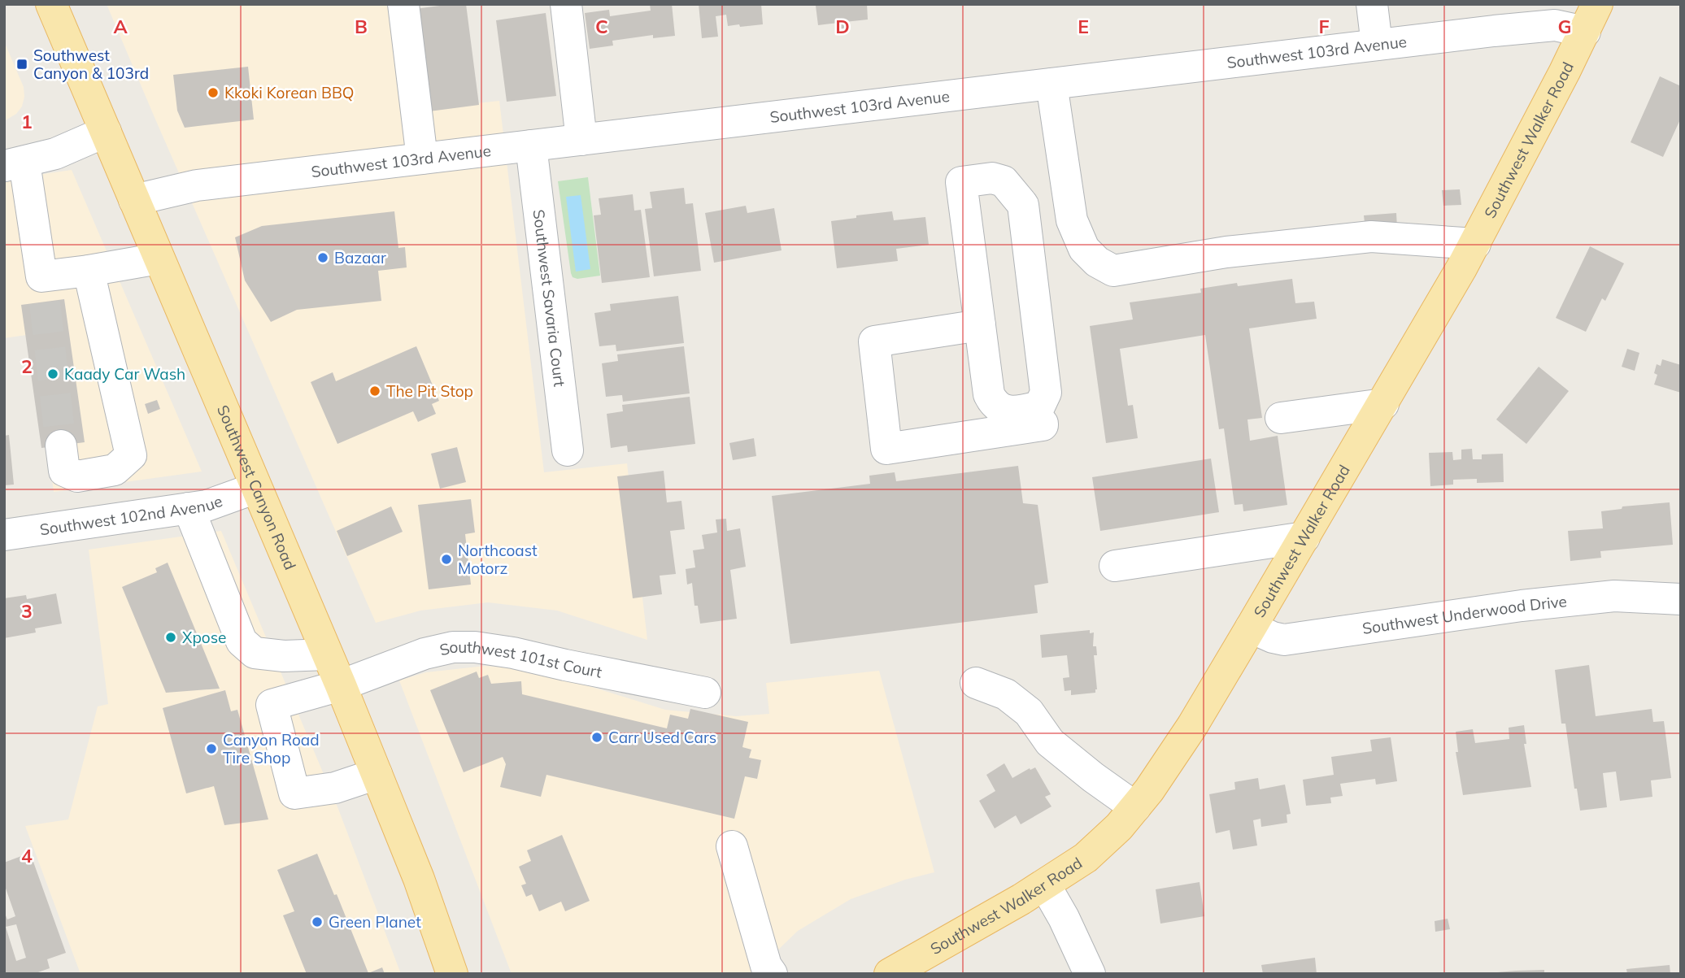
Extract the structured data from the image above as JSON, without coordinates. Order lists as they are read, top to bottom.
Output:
{
  "streets": {
    "main road": ["Southwest Walker Road", "Southwest Canyon Road"],
    "street": [
      "Southwest 103rd Avenue",
      "Southwest Savaria Court",
      "Southwest 102nd Avenue",
      "Southwest Underwood Drive",
      "Southwest 101st Court"
    ]
  },
  "crossings": [
    ["Southwest 103rd Avenue", "Southwest Walker Road"],
    ["Southwest 103rd Avenue", "Southwest Savaria Court"],
    ["Southwest 103rd Avenue", "Southwest Canyon Road"],
    ["Southwest Walker Road", "Southwest Underwood Drive"],
    ["Southwest Canyon Road", "Southwest 102nd Avenue"],
    ["Southwest Canyon Road", "Southwest 101st Court"]
  ],
  "places": {
    "transit": ["Southwest Canyon & 103rd"],
    "other": [
      "Kkoki Korean BBQ",
      "Bazaar",
      "Kaady Car Wash",
      "The Pit Stop",
      "Northcoast Motorz",
      "Xpose",
      "Carr Used Cars",
      "Canyon Road Tire Shop",
      "Green Planet"
    ]
  },
  "grid": {
    "columns": [
      "A",
      "B",
      "C",
      "D",
      "E",
      "F",
      "G"
    ],
    "rows": [
      "1",
      "2",
      "3",
      "4"
    ]
  }
}
